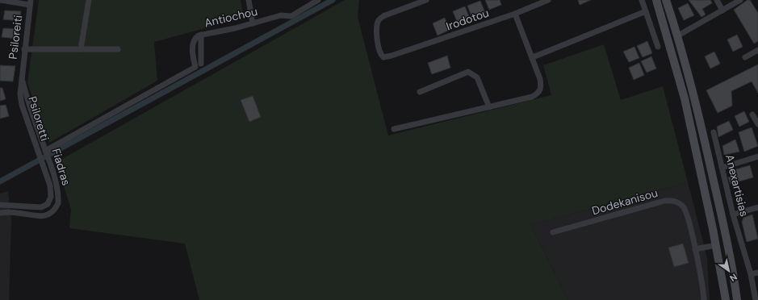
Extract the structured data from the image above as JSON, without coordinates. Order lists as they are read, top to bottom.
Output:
{
  "streets": {
    "street": [
      "Antiochou",
      "Irodotou",
      "Psiloreiti",
      "Psiloretti",
      "Fiadras",
      "Anexartisias",
      "Dodekanisou"
    ]
  },
  "crossings": [
    ["Antiochou", "Fiadras"],
    ["Psiloreiti", "Psiloretti"],
    ["Psiloreiti", "Fiadras"],
    ["Psiloretti", "Fiadras"]
  ],
  "north": "bottom right"
}
